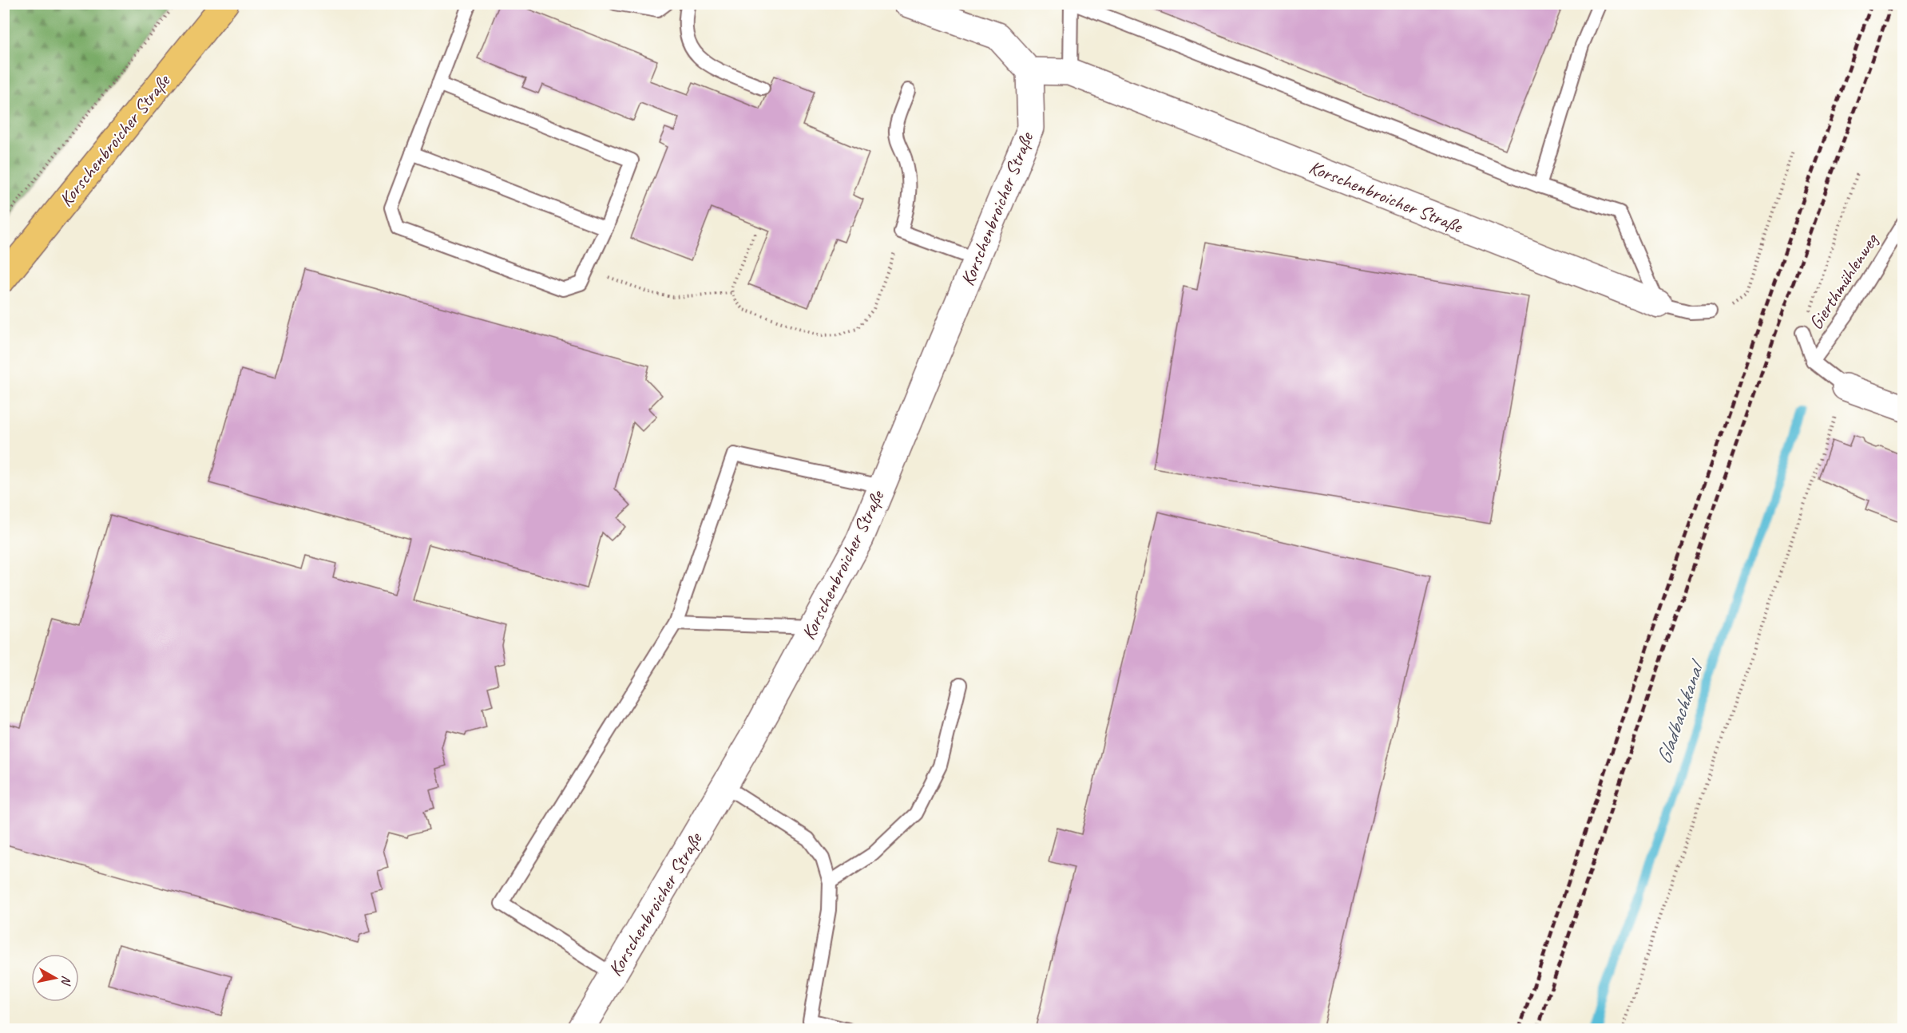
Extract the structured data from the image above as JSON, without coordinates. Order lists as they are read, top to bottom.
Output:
{
  "streets": {
    "main road": ["Korschenbroicher Straße"],
    "lane": ["Gierthmühlenweg"]
  },
  "water": ["Gladbachkanal"],
  "north": "right"
}
